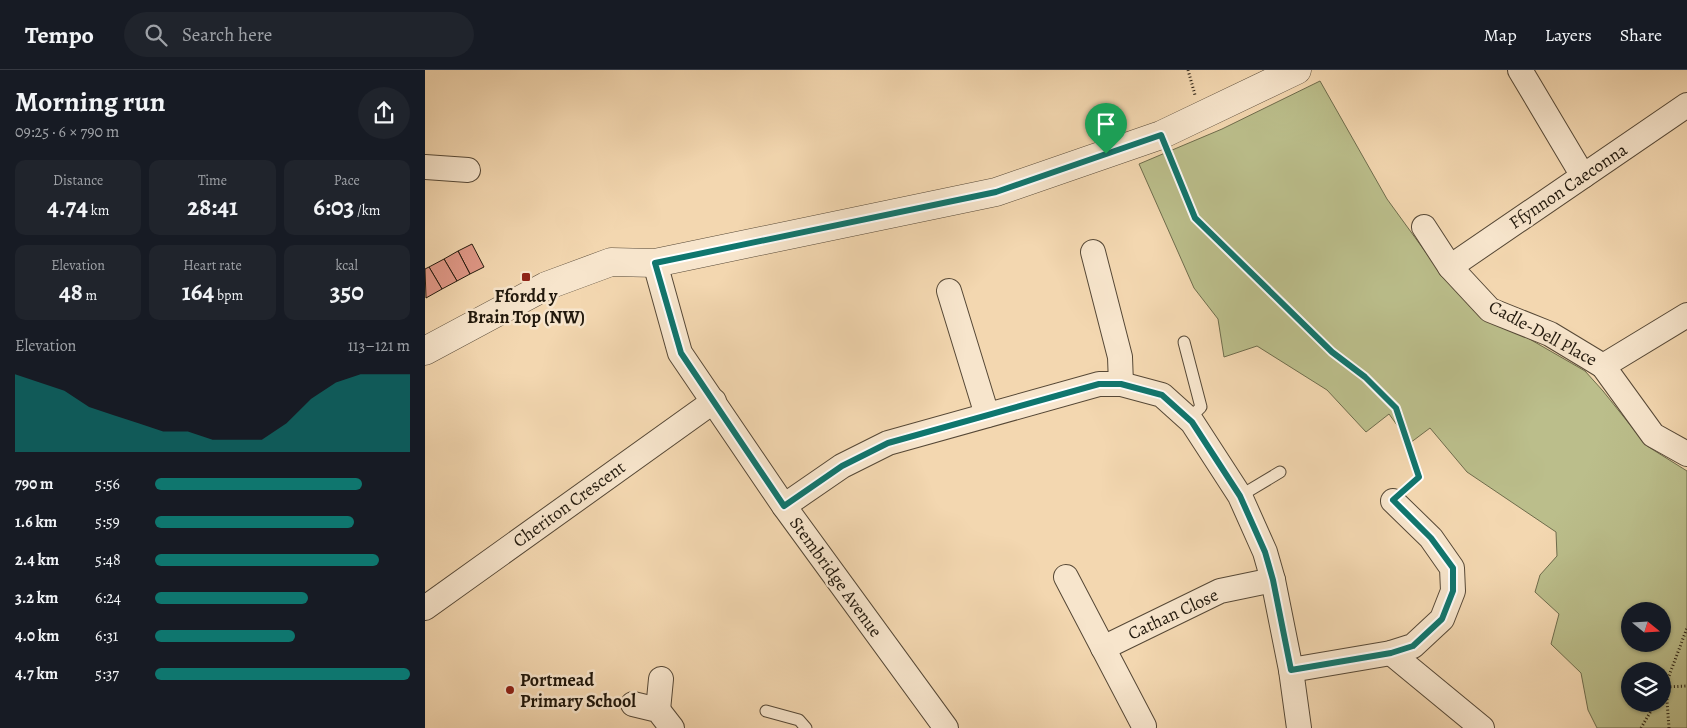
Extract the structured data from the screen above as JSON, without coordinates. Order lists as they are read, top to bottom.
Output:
{
  "streets": {
    "street": [
      "Ffynnon Caeconna",
      "Cadle-Dell Place",
      "Cheriton Crescent",
      "Stembridge Avenue",
      "Cathan Close"
    ]
  },
  "crossings": [
    ["Ffynnon Caeconna", "Cadle-Dell Place"],
    ["Cheriton Crescent", "Stembridge Avenue"]
  ],
  "places": {
    "transit": ["Ffordd y Brain Top (NW)"],
    "other": ["Portmead Primary School"]
  },
  "north": "right",
  "page": {
    "header": "Tempo",
    "search": "Search here",
    "nav": ["Map", "Layers", "Share"],
    "heading": ["Morning run", "09:25 · 6 × 790 m"],
    "stats": [
      ["Distance", "4.74 km"],
      ["Time", "28:41"],
      ["Pace", "6:03 /km"],
      ["Elevation", "48 m"],
      ["Heart rate", "164 bpm"],
      ["kcal", "350"]
    ],
    "chart": ["Elevation", "113–121 m"],
    "list": [
      {
        "name": "790 m",
        "note": "5:56"
      },
      {
        "name": "1.6 km",
        "note": "5:59"
      },
      {
        "name": "2.4 km",
        "note": "5:48"
      },
      {
        "name": "3.2 km",
        "note": "6:24"
      },
      {
        "name": "4.0 km",
        "note": "6:31"
      },
      {
        "name": "4.7 km",
        "note": "5:37"
      }
    ]
  }
}
